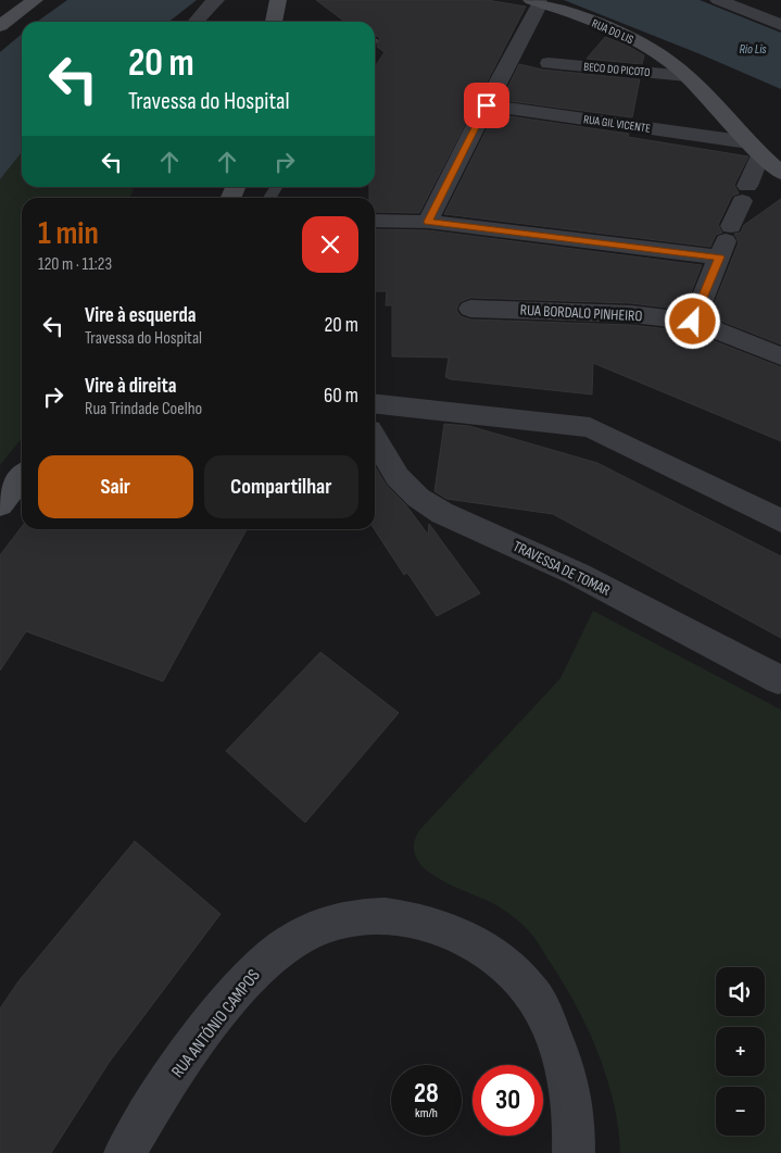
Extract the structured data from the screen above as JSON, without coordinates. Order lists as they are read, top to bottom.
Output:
{
  "streets": {
    "street": [
      "RUA DO LIS",
      "BECO DO PICOTO",
      "RUA GIL VICENTE",
      "RUA BORDALO PINHEIRO",
      "TRAVESSA DE TOMAR",
      "RUA ANTÓNIO CAMPOS"
    ]
  },
  "crossings": [
    ["RUA DO LIS", "BECO DO PICOTO"],
    ["RUA DO LIS", "RUA GIL VICENTE"]
  ],
  "water": ["Rio Lis"],
  "page": {
    "turn": ["20 m", "Travessa do Hospital"],
    "heading": ["1 min", "120 m · 11:23"],
    "list": [
      {
        "name": "Vire à esquerda",
        "note": "Travessa do Hospital",
        "value": "20 m"
      },
      {
        "name": "Vire à direita",
        "note": "Rua Trindade Coelho",
        "value": "60 m"
      }
    ],
    "buttons": ["Sair", "Compartilhar"],
    "map_buttons": ["+", "−"],
    "speed": "28 km/h",
    "limit": "30"
  }
}
